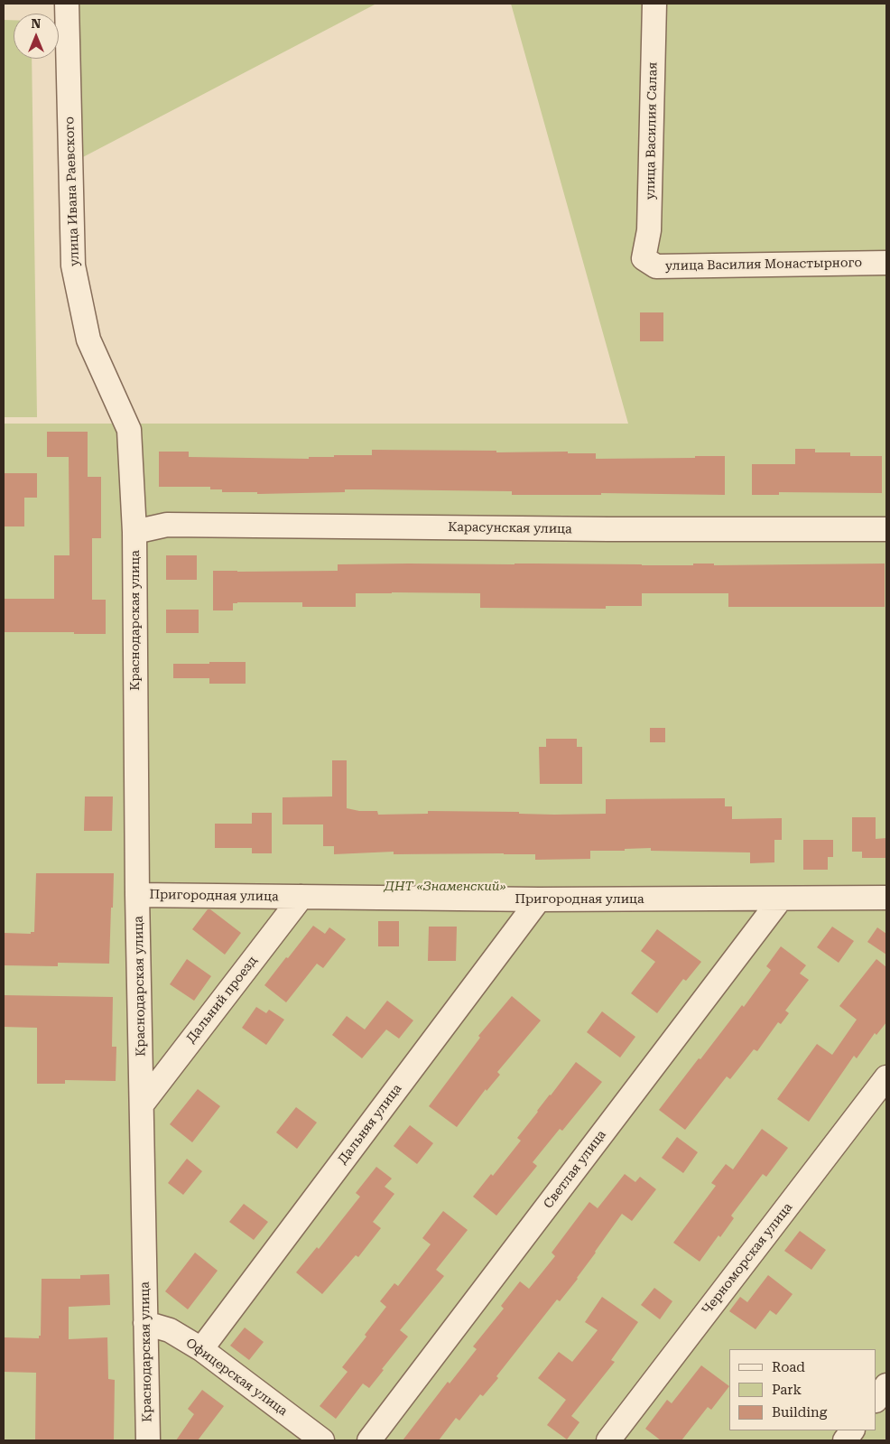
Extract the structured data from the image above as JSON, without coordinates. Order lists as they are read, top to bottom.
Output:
{
  "streets": {
    "street": [
      "улица Василия Салая",
      "улица Ивана Раевского",
      "улица Василия Монастырного",
      "Карасунская улица",
      "Краснодарская улица",
      "Пригородная улица",
      "Дальний проезд",
      "Дальняя улица",
      "Светлая улица",
      "Черноморская улица",
      "Офицерская улица"
    ]
  },
  "crossings": [
    ["улица Василия Салая", "улица Василия Монастырного"],
    ["улица Ивана Раевского", "Карасунская улица"],
    ["улица Ивана Раевского", "Краснодарская улица"],
    ["Карасунская улица", "Краснодарская улица"],
    ["Краснодарская улица", "Пригородная улица"],
    ["Краснодарская улица", "Дальний проезд"],
    ["Краснодарская улица", "Офицерская улица"],
    ["Пригородная улица", "Дальний проезд"],
    ["Пригородная улица", "Дальняя улица"],
    ["Пригородная улица", "Светлая улица"],
    ["Дальняя улица", "Офицерская улица"]
  ],
  "parks": ["ДНТ «Знаменский»"],
  "legend": ["Road", "Park", "Building"],
  "north": "top"
}
